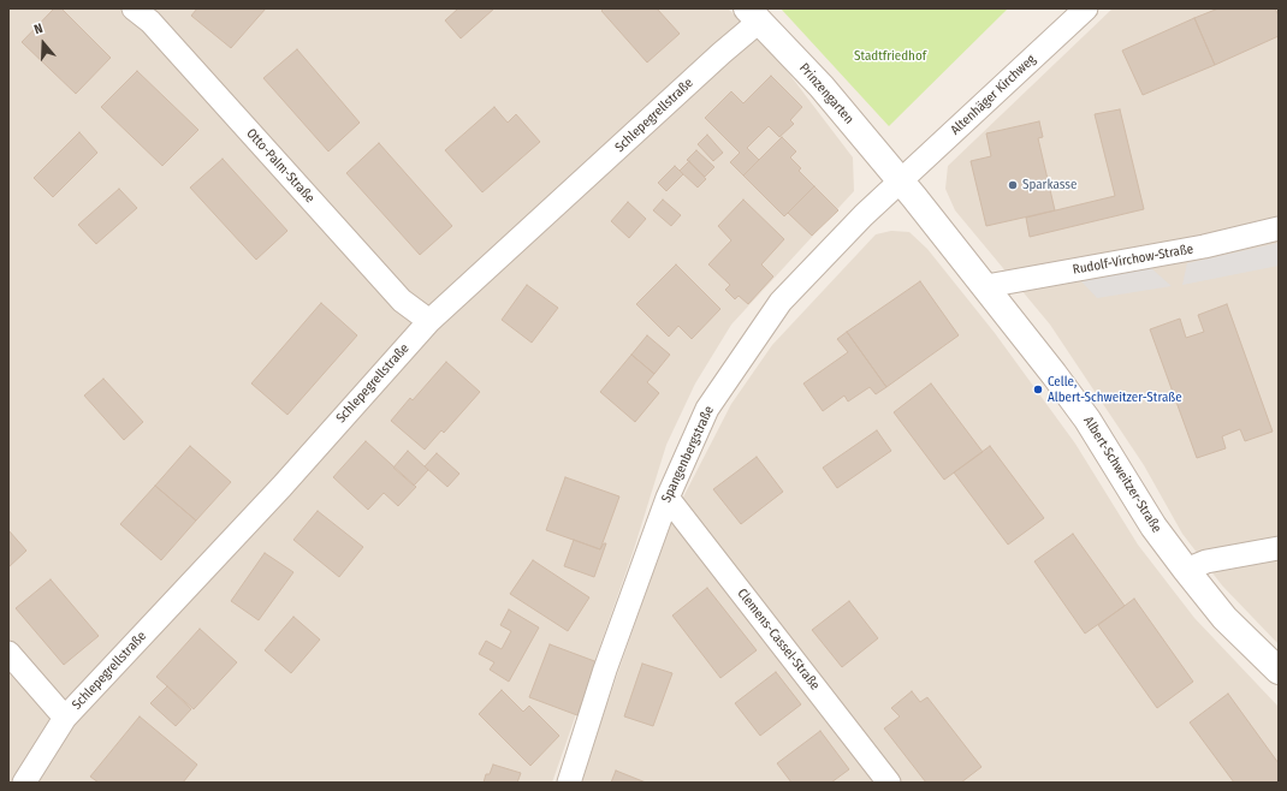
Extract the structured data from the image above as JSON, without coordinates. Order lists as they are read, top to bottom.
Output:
{
  "streets": {
    "street": [
      "Prinzengarten",
      "Altenhäger Kirchweg",
      "Schlepegrellstraße",
      "Otto-Palm-Straße",
      "Rudolf-Virchow-Straße",
      "Spangenbergstraße",
      "Albert-Schweitzer-Straße",
      "Clemens-Cassel-Straße"
    ]
  },
  "crossings": [
    ["Prinzengarten", "Altenhäger Kirchweg"],
    ["Prinzengarten", "Schlepegrellstraße"],
    ["Prinzengarten", "Spangenbergstraße"],
    ["Prinzengarten", "Albert-Schweitzer-Straße"],
    ["Altenhäger Kirchweg", "Spangenbergstraße"],
    ["Altenhäger Kirchweg", "Albert-Schweitzer-Straße"],
    ["Schlepegrellstraße", "Otto-Palm-Straße"],
    ["Rudolf-Virchow-Straße", "Albert-Schweitzer-Straße"],
    ["Spangenbergstraße", "Albert-Schweitzer-Straße"],
    ["Spangenbergstraße", "Clemens-Cassel-Straße"]
  ],
  "parks": ["Stadtfriedhof"],
  "places": ["Sparkasse", "Celle, Albert-Schweitzer-Straße"],
  "north": "top"
}
